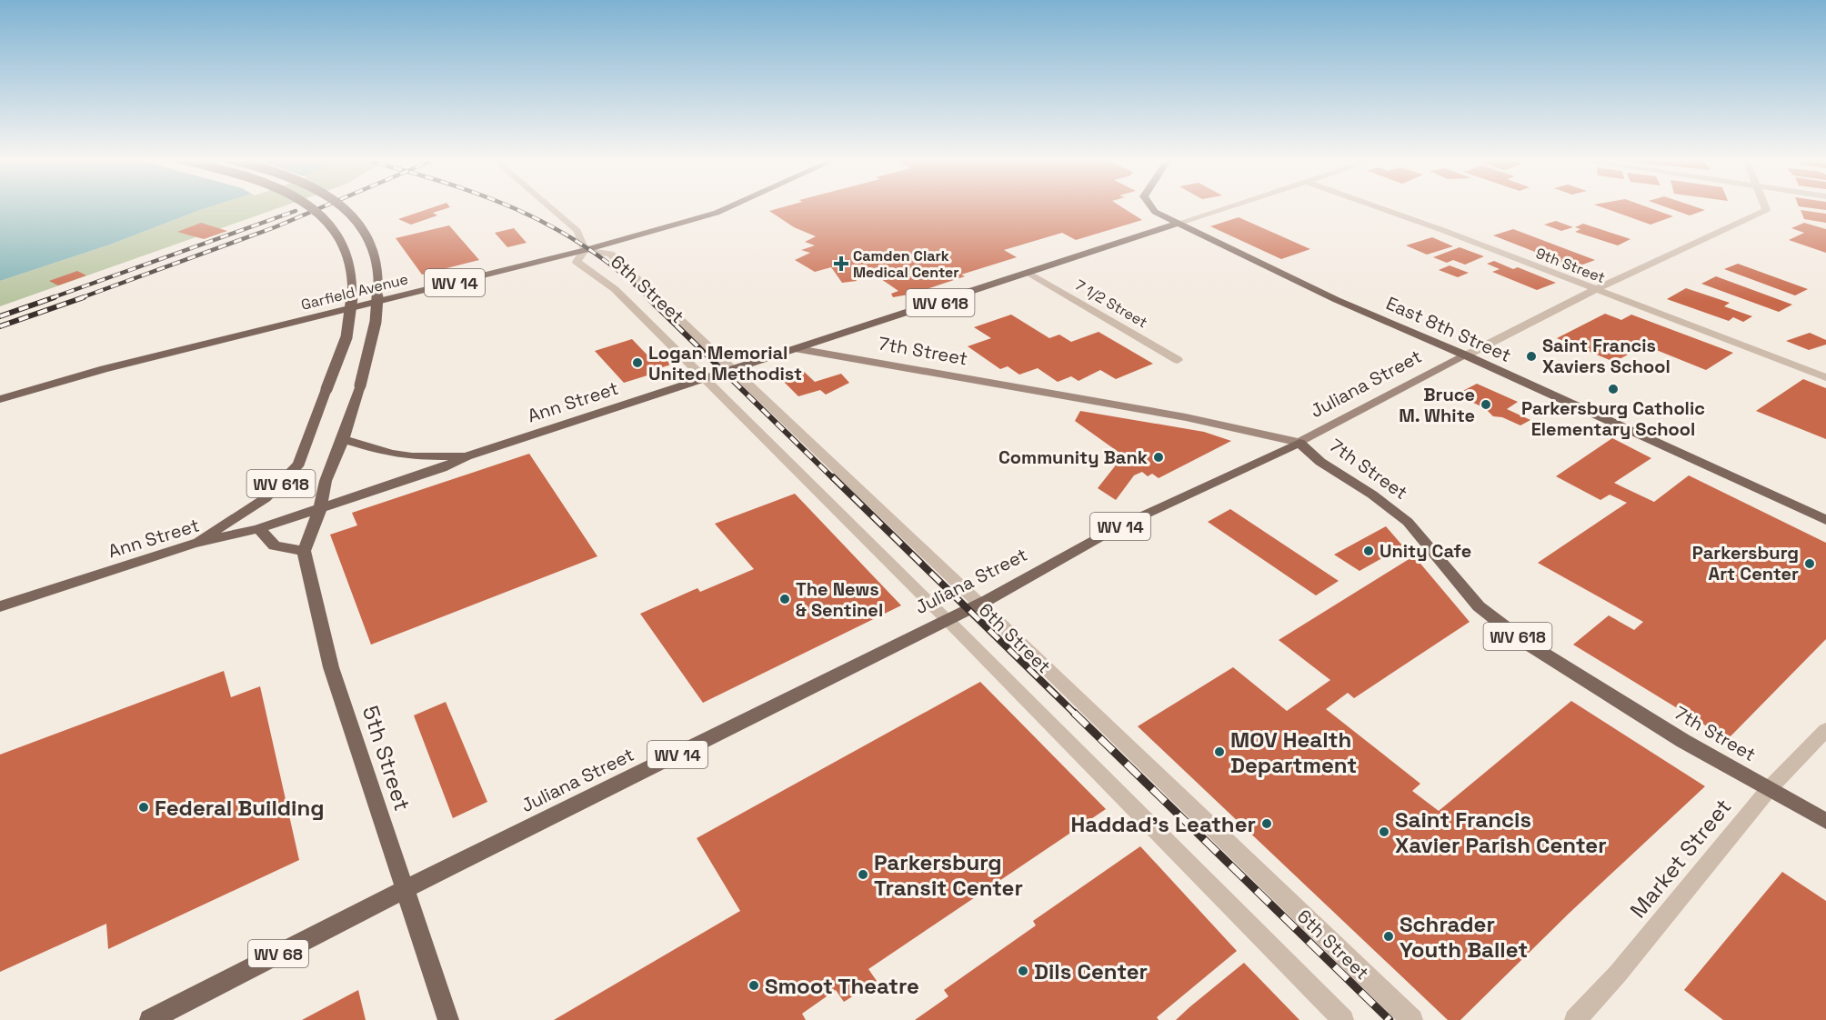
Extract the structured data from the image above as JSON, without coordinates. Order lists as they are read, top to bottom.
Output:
{
  "streets": {
    "main road": [
      "WV 14",
      "Garfield Avenue",
      "WV 618",
      "East 8th Street",
      "7th Street",
      "Juliana Street",
      "Ann Street",
      "5th Street",
      "WV 68"
    ],
    "street": [
      "9th Street",
      "6th Street",
      "7 1/2 Street",
      "Market Street"
    ]
  },
  "crossings": [
    ["9th Street", "Juliana Street"],
    ["6th Street", "Garfield Avenue"],
    ["6th Street", "Juliana Street"],
    ["6th Street", "Ann Street"],
    ["WV 618", "Ann Street"],
    ["7 1/2 Street", "Ann Street"],
    ["East 8th Street", "Juliana Street"],
    ["East 8th Street", "Ann Street"],
    ["7th Street", "Juliana Street"],
    ["7th Street", "Ann Street"],
    ["7th Street", "Market Street"],
    ["Juliana Street", "5th Street"]
  ],
  "places": {
    "health": ["Camden Clark Medical Center"],
    "other": [
      "Saint Francis Xaviers School",
      "Logan Memorial United Methodist",
      "Parkersburg Catholic Elementary School",
      "Bruce M. White",
      "Community Bank",
      "Unity Cafe",
      "Parkersburg Art Center",
      "The News & Sentinel",
      "MOV Health Department",
      "Federal Building",
      "Haddad's Leather",
      "Saint Francis Xavier Parish Center",
      "Parkersburg Transit Center",
      "Schrader Youth Ballet",
      "Dils Center",
      "Smoot Theatre"
    ]
  }
}
